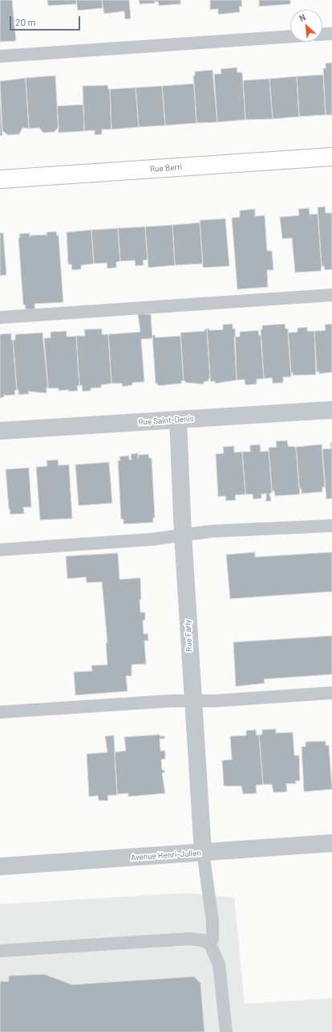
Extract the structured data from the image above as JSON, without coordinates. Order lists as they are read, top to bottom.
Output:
{
  "streets": {
    "main road": ["Rue Berri"],
    "street": ["Rue Saint-Denis", "Rue Farly", "Avenue Henri-Julien"]
  },
  "crossings": [
    ["Rue Saint-Denis", "Rue Farly"],
    ["Rue Farly", "Avenue Henri-Julien"]
  ],
  "scale_bar": "20 m",
  "north": "top left"
}
